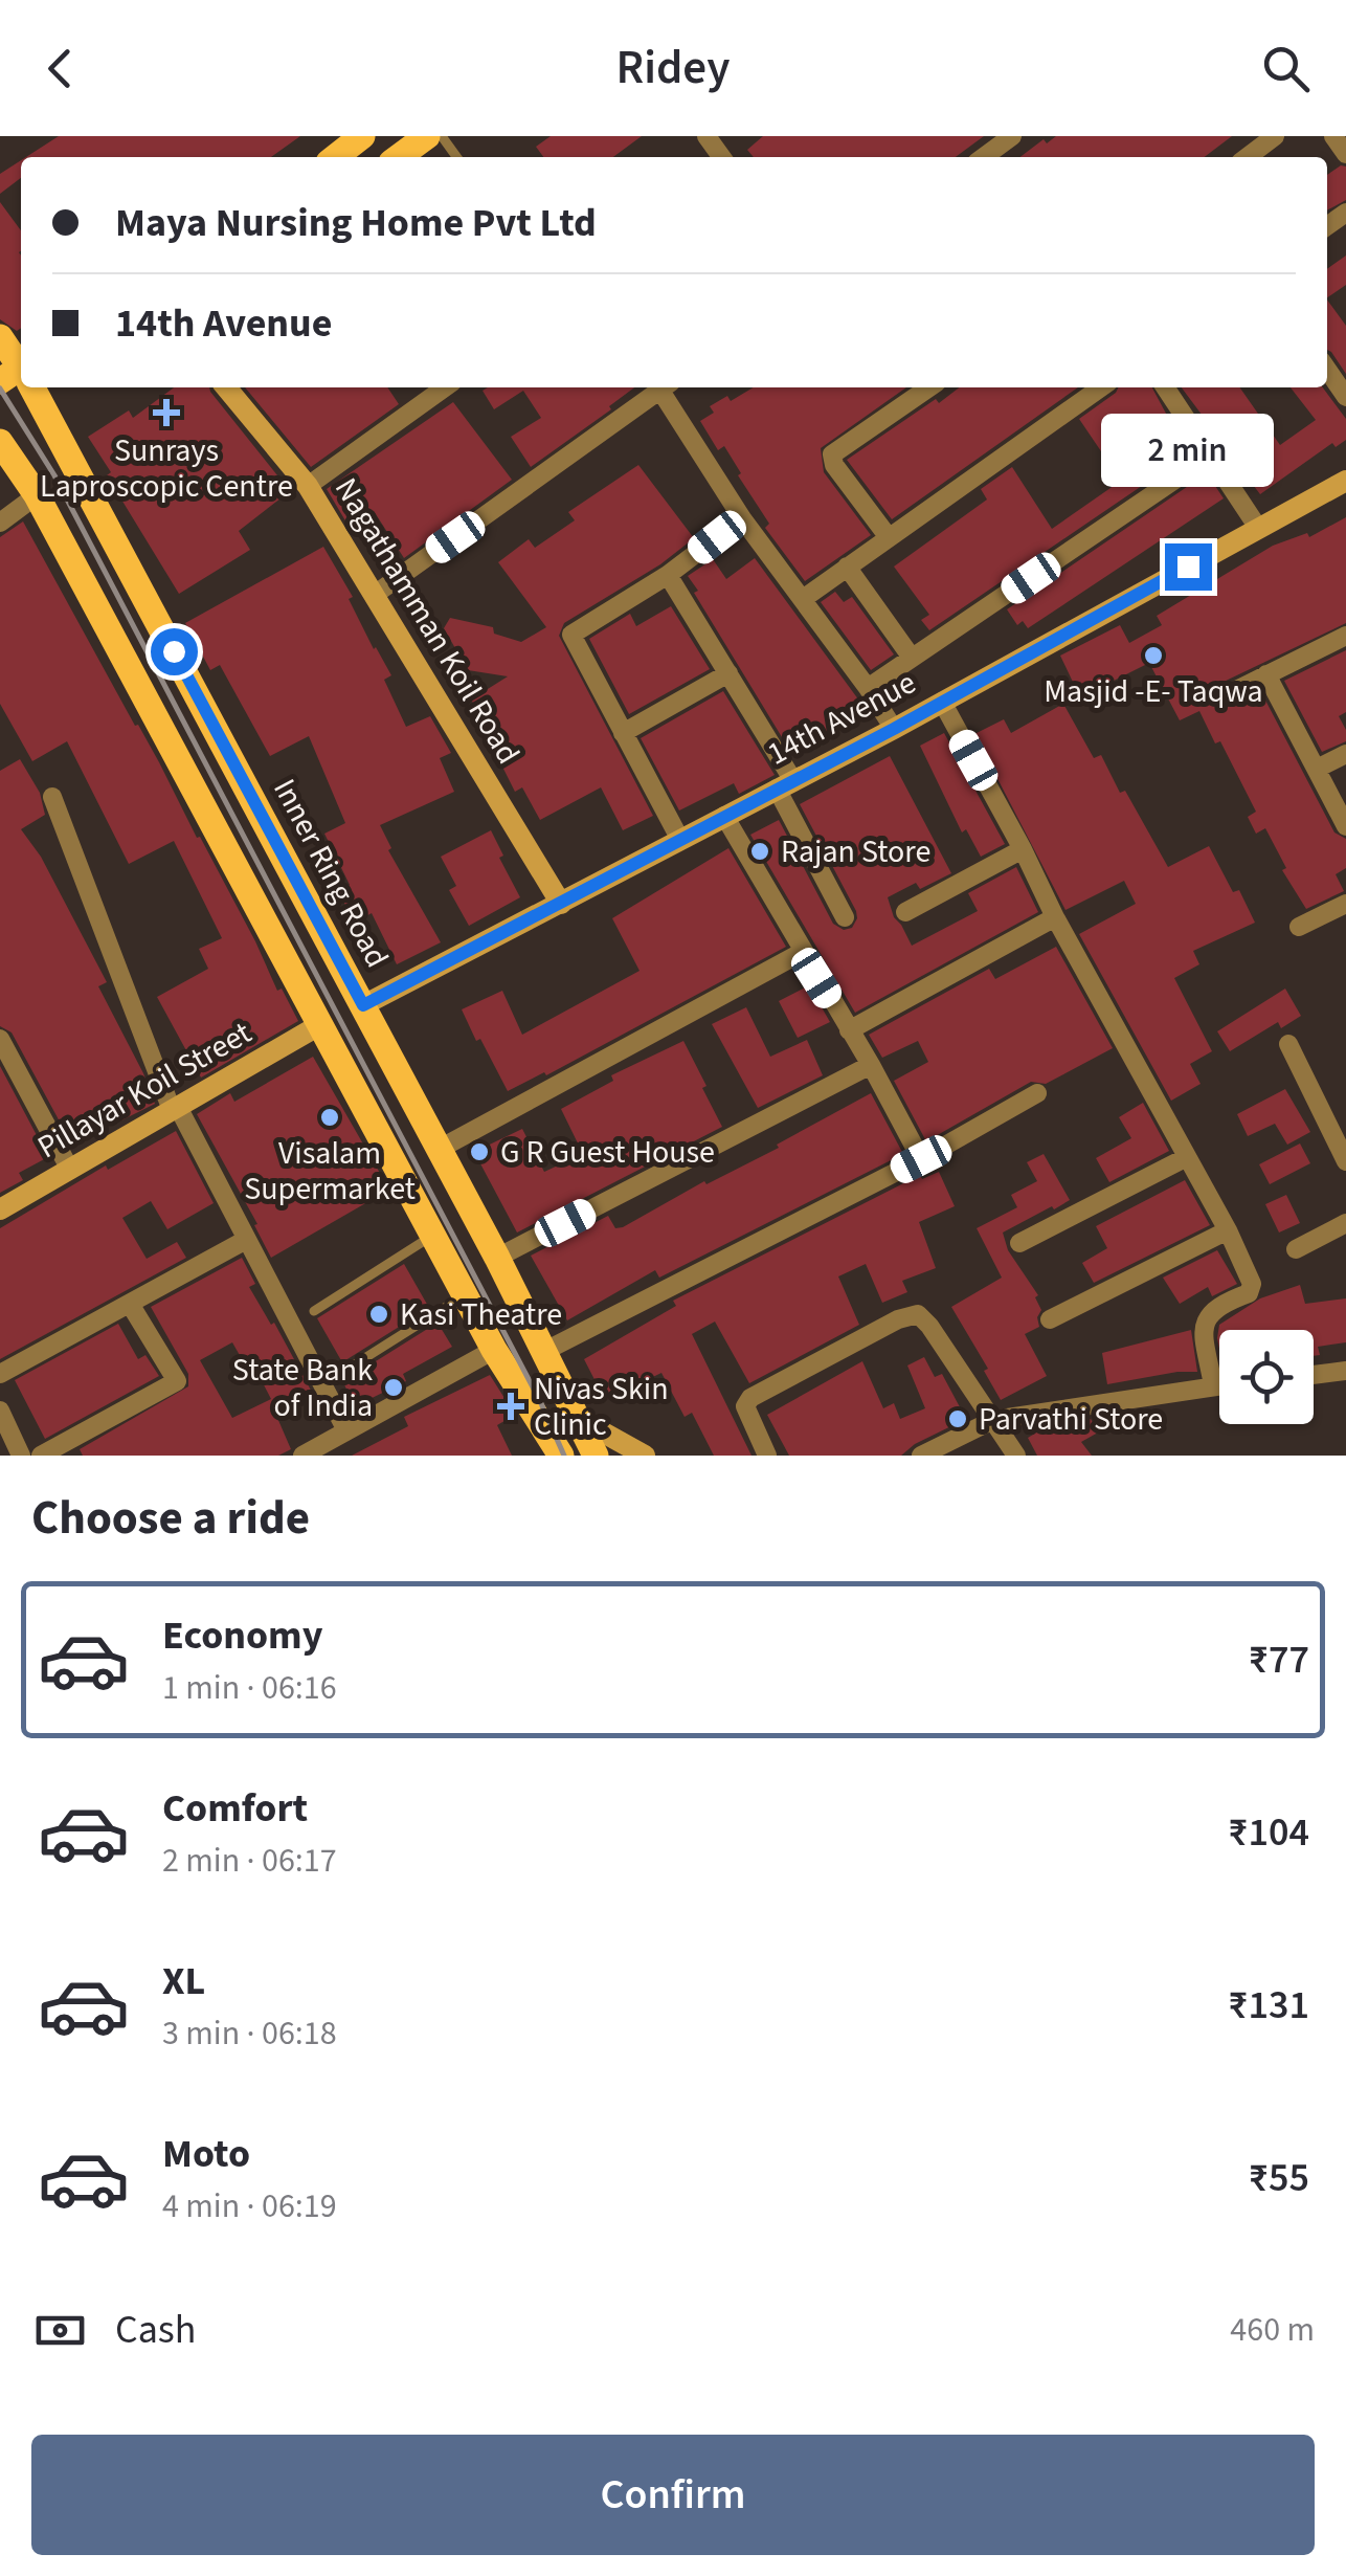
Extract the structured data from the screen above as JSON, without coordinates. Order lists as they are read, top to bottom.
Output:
{
  "streets": {
    "main road": ["Inner Ring Road"],
    "street": ["Nagathamman Koil Road", "14th Avenue", "Pillayar Koil Street"]
  },
  "crossings": [
    ["Nagathamman Koil Road", "14th Avenue"],
    ["14th Avenue", "Inner Ring Road"]
  ],
  "places": {
    "health": ["Sunrays Laproscopic Centre", "Nivas Skin Clinic"],
    "other": [
      "Masjid -E- Taqwa",
      "Rajan Store",
      "Visalam Supermarket",
      "G R Guest House",
      "Kasi Theatre",
      "State Bank of India",
      "Parvathi Store"
    ]
  },
  "page": {
    "header": "Ridey",
    "banner": ["Maya Nursing Home Pvt Ltd", "14th Avenue"],
    "bubble": "2 min",
    "heading": "Choose a ride",
    "list": [
      {
        "name": "Economy",
        "note": "1 min · 06:16",
        "value": "₹77"
      },
      {
        "name": "Comfort",
        "note": "2 min · 06:17",
        "value": "₹104"
      },
      {
        "name": "XL",
        "note": "3 min · 06:18",
        "value": "₹131"
      },
      {
        "name": "Moto",
        "note": "4 min · 06:19",
        "value": "₹55"
      }
    ],
    "pay": ["Cash", "460 m"],
    "buttons": "Confirm"
  }
}
